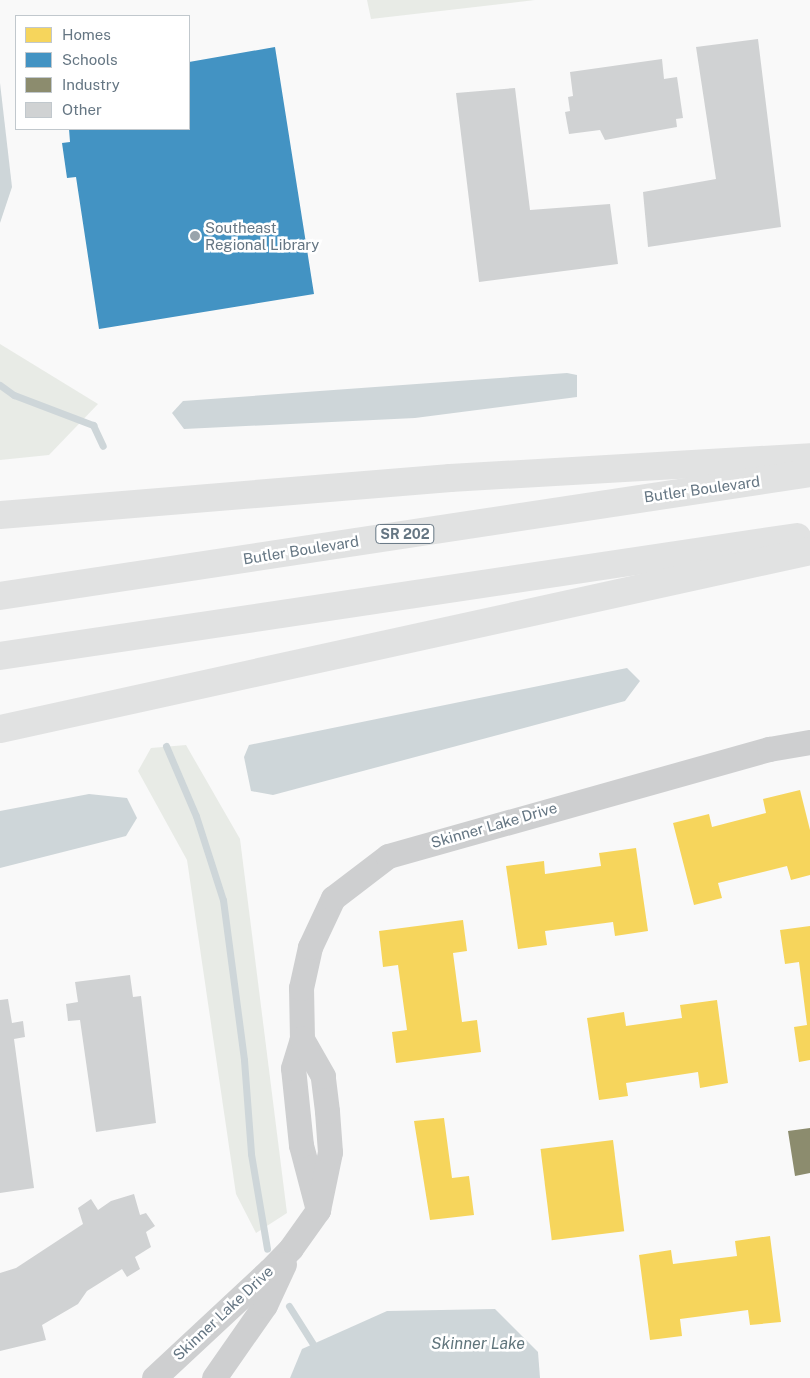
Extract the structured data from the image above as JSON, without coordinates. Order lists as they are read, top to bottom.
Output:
{
  "streets": {
    "highway": ["Butler Boulevard", "SR 202"],
    "street": ["Skinner Lake Drive"]
  },
  "water": ["Skinner Lake"],
  "places": ["Southeast Regional Library"],
  "legend": [
    "Homes",
    "Schools",
    "Industry",
    "Other"
  ]
}
